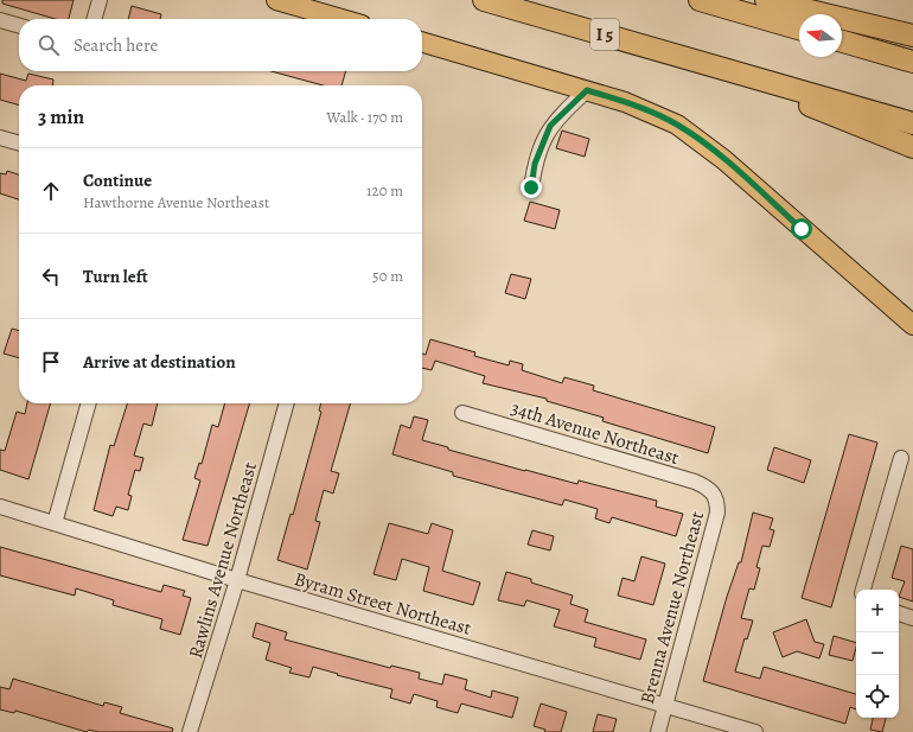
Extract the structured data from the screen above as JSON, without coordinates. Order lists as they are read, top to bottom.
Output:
{
  "streets": {
    "highway": ["I 5"],
    "street": [
      "34th Avenue Northeast",
      "Rawlins Avenue Northeast",
      "Byram Street Northeast",
      "Brenna Avenue Northeast"
    ]
  },
  "crossings": [
    ["34th Avenue Northeast", "Brenna Avenue Northeast"],
    ["Rawlins Avenue Northeast", "Byram Street Northeast"],
    ["Byram Street Northeast", "Brenna Avenue Northeast"]
  ],
  "north": "left",
  "page": {
    "search": "Search here",
    "heading": ["3 min", "Walk · 170 m"],
    "list": [
      ["Continue", "Hawthorne Avenue Northeast", "120 m"],
      ["Turn left", "50 m"],
      "Arrive at destination"
    ],
    "map_buttons": ["+", "−"]
  }
}
